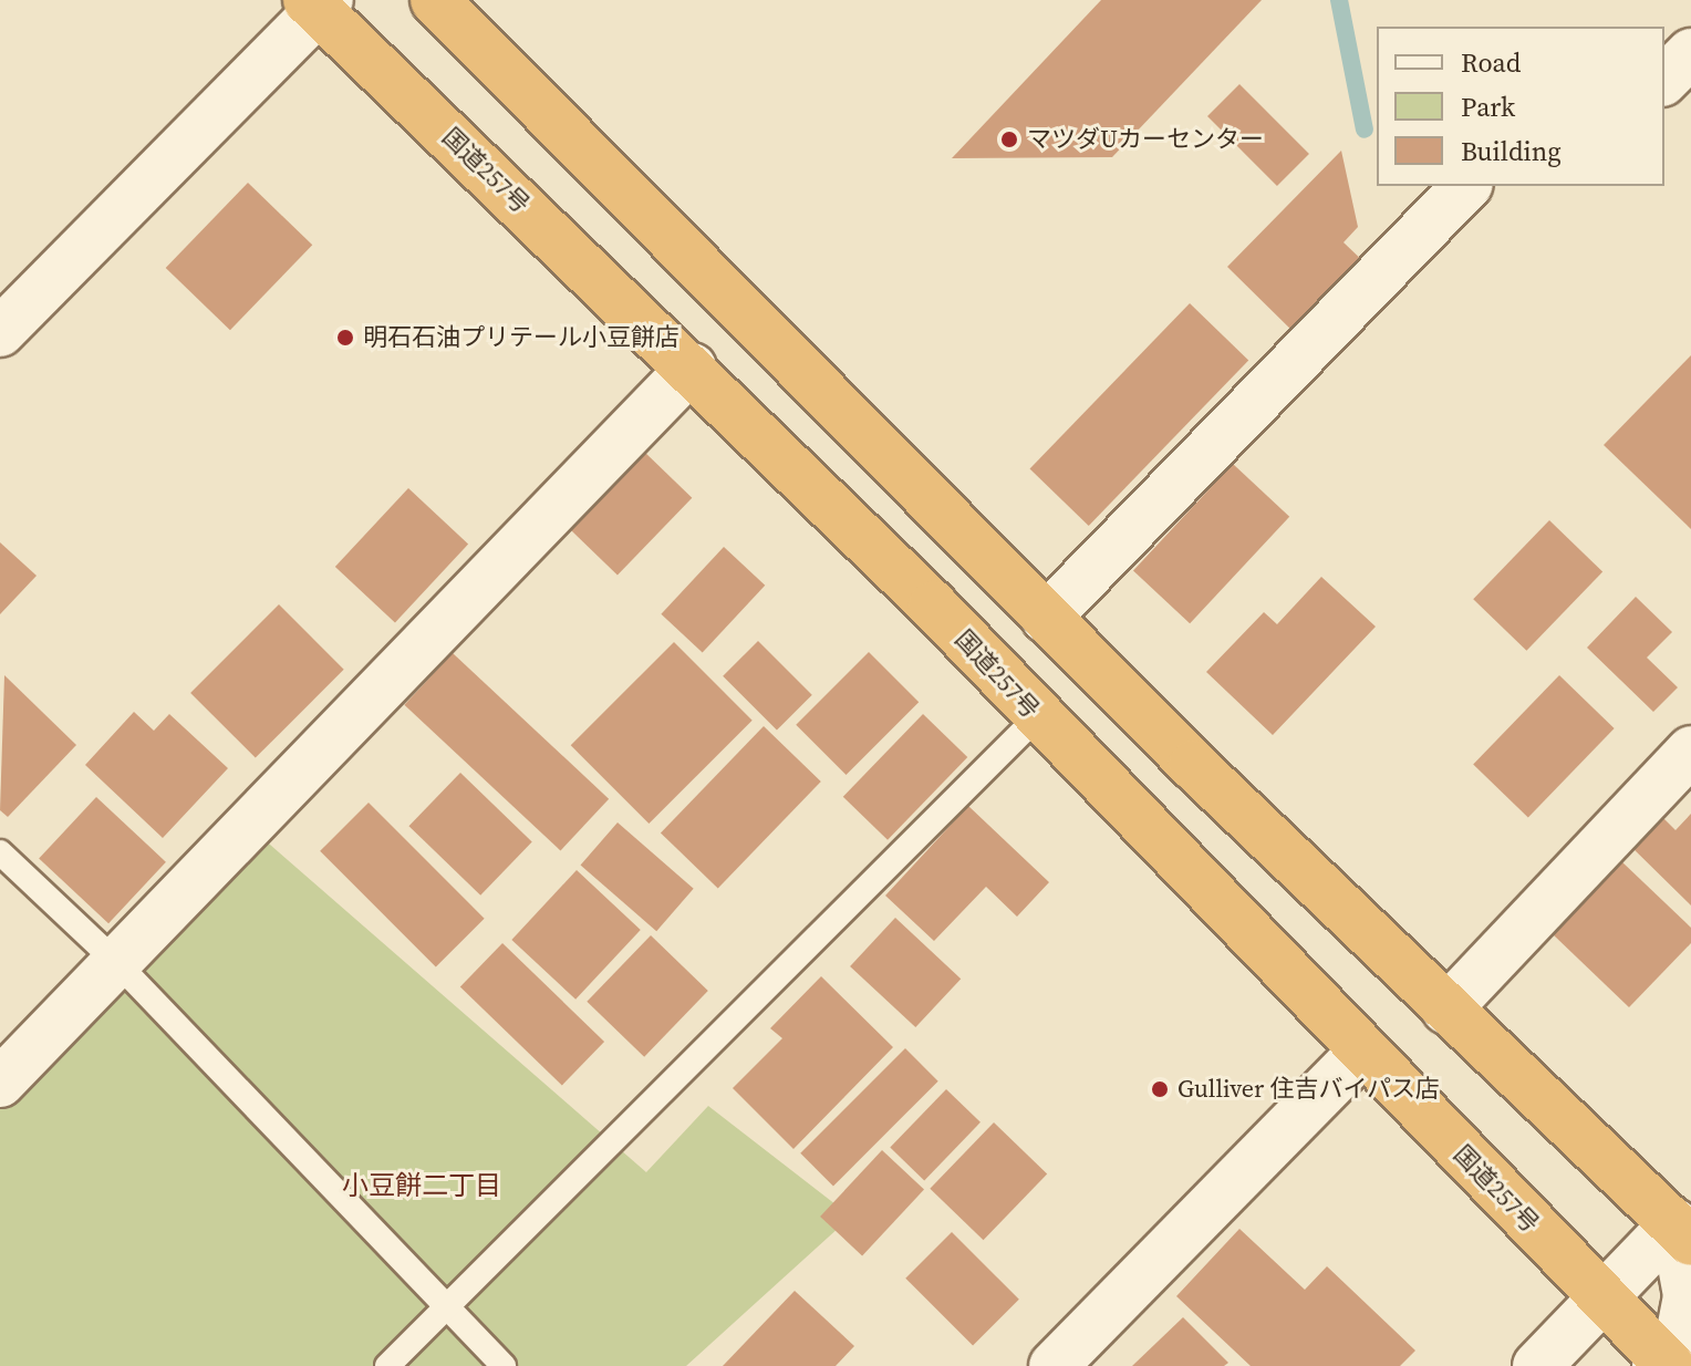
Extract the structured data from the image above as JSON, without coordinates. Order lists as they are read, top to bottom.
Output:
{
  "streets": {
    "highway": ["国道257号"]
  },
  "districts": ["小豆餅二丁目"],
  "places": ["マツダUカーセンター", "明石石油プリテール小豆餅店", "Gulliver 住吉バイパス店"],
  "legend": ["Road", "Park", "Building"]
}
